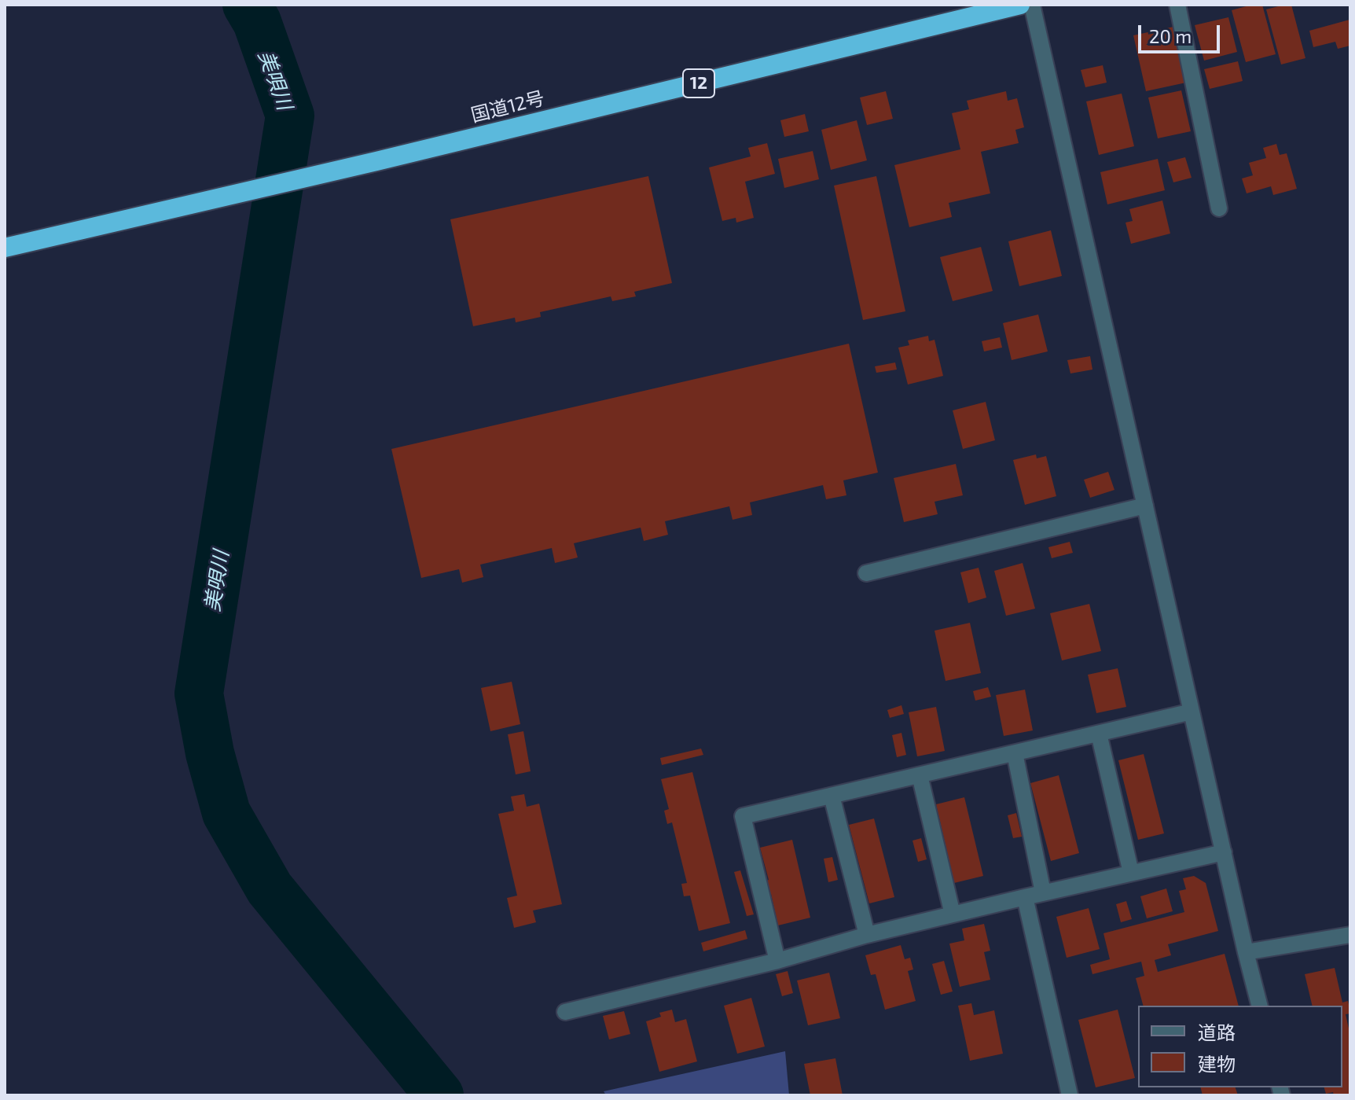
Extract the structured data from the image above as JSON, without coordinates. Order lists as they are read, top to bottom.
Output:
{
  "streets": {
    "highway": ["12", "国道12号"]
  },
  "water": ["美唄川"],
  "legend": ["道路", "建物"],
  "scale_bar": "20 m"
}
